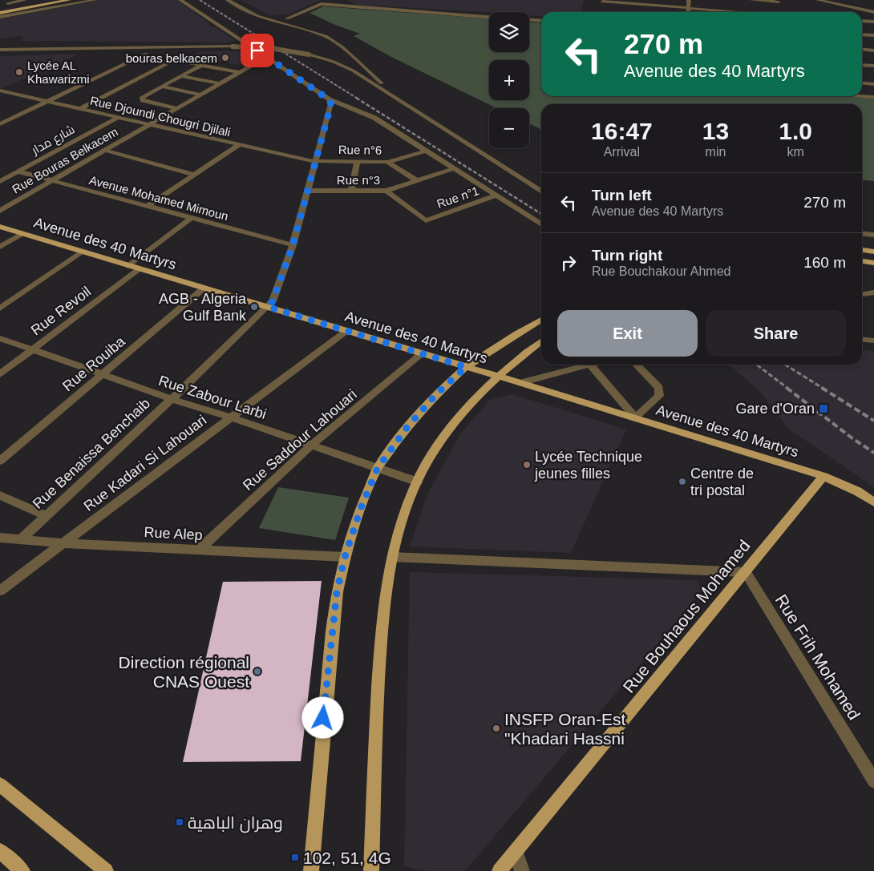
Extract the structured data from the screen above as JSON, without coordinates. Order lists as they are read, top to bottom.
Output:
{
  "streets": {
    "main road": ["Avenue des 40 Martyrs", "Rue Bouhaous Mohamed"],
    "street": [
      "Rue Djoundi Chougri Djilali",
      "شارع مدار",
      "Rue n°6",
      "Rue Bouras Belkacem",
      "Rue n°3",
      "Rue n°1",
      "Avenue Mohamed Mimoun",
      "Rue Revoil",
      "Rue Rouiba",
      "Rue Zabour Larbi",
      "Rue Saddour Lahouari",
      "Rue Benaissa Benchaib",
      "Rue Kadari Si Lahouari",
      "Rue Alep",
      "Rue Frih Mohamed"
    ]
  },
  "crossings": [
    ["Rue Djoundi Chougri Djilali", "شارع مدار"],
    ["Rue Djoundi Chougri Djilali", "Rue n°6"],
    ["Rue Djoundi Chougri Djilali", "Rue Bouras Belkacem"],
    ["Rue Djoundi Chougri Djilali", "Rue Benaissa Benchaib"],
    ["شارع مدار", "Avenue Mohamed Mimoun"],
    ["Rue n°6", "Rue Benaissa Benchaib"],
    ["Rue Bouras Belkacem", "Avenue Mohamed Mimoun"],
    ["Rue n°3", "Rue n°1"],
    ["Rue n°3", "Rue Benaissa Benchaib"],
    ["Avenue Mohamed Mimoun", "Rue Benaissa Benchaib"],
    ["Avenue des 40 Martyrs", "Rue Revoil"],
    ["Avenue des 40 Martyrs", "Rue Rouiba"],
    ["Avenue des 40 Martyrs", "Rue Saddour Lahouari"],
    ["Avenue des 40 Martyrs", "Rue Benaissa Benchaib"],
    ["Avenue des 40 Martyrs", "Rue Kadari Si Lahouari"],
    ["Avenue des 40 Martyrs", "Rue Bouhaous Mohamed"],
    ["Rue Revoil", "Rue Zabour Larbi"],
    ["Rue Rouiba", "Rue Zabour Larbi"],
    ["Rue Zabour Larbi", "Rue Saddour Lahouari"],
    ["Rue Zabour Larbi", "Rue Benaissa Benchaib"],
    ["Rue Zabour Larbi", "Rue Kadari Si Lahouari"],
    ["Rue Saddour Lahouari", "Rue Alep"],
    ["Rue Benaissa Benchaib", "Rue Alep"],
    ["Rue Kadari Si Lahouari", "Rue Alep"],
    ["Rue Bouhaous Mohamed", "Rue Frih Mohamed"]
  ],
  "places": {
    "other": [
      "bouras belkacem",
      "Lycée AL Khawarizmi",
      "AGB - Algeria Gulf Bank",
      "Lycée Technique jeunes filles",
      "Centre de tri postal",
      "Direction régional CNAS Ouest",
      "INSFP Oran-Est \"Khadari Hassni"
    ],
    "transit": ["Gare d'Oran", "وهران الباهية", "102, 51, 4G"]
  },
  "page": {
    "map_buttons": ["+", "−"],
    "turn": ["270 m", "Avenue des 40 Martyrs"],
    "eta": [
      "16:47",
      "Arrival",
      "13",
      "min",
      "1.0",
      "km"
    ],
    "list": [
      {
        "name": "Turn left",
        "note": "Avenue des 40 Martyrs",
        "value": "270 m"
      },
      {
        "name": "Turn right",
        "note": "Rue Bouchakour Ahmed",
        "value": "160 m"
      }
    ],
    "buttons": ["Exit", "Share"]
  }
}
